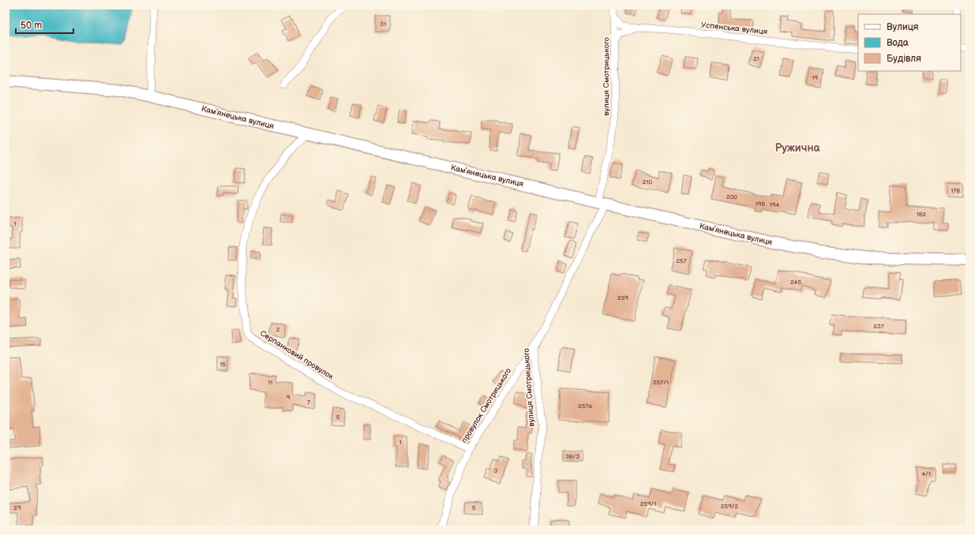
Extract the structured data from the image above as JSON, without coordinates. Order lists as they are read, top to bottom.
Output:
{
  "streets": {
    "main road": ["Камʼянецька вулиця"],
    "street": [
      "Успенська вулиця",
      "вулиця Смотрицького",
      "Серпанковий провулок",
      "провулок Смотрицького"
    ]
  },
  "crossings": [
    ["Успенська вулиця", "вулиця Смотрицького"],
    ["вулиця Смотрицького", "Камʼянецька вулиця"],
    ["вулиця Смотрицького", "провулок Смотрицького"],
    ["Камʼянецька вулиця", "Серпанковий провулок"],
    ["Серпанковий провулок", "провулок Смотрицького"]
  ],
  "districts": ["Ружична"],
  "house_numbers": [
    "31",
    "21",
    "19",
    "210",
    "178",
    "200",
    "196",
    "194",
    "182",
    "1",
    "257",
    "245",
    "259",
    "237",
    "2",
    "15",
    "11",
    "257/1",
    "9",
    "7",
    "257а",
    "5",
    "1",
    "38/3",
    "3",
    "4/1",
    "259/1",
    "259/2",
    "29",
    "5"
  ],
  "legend": ["Вулиця", "Вода", "Будівля"],
  "scale_bar": "50 m"
}
